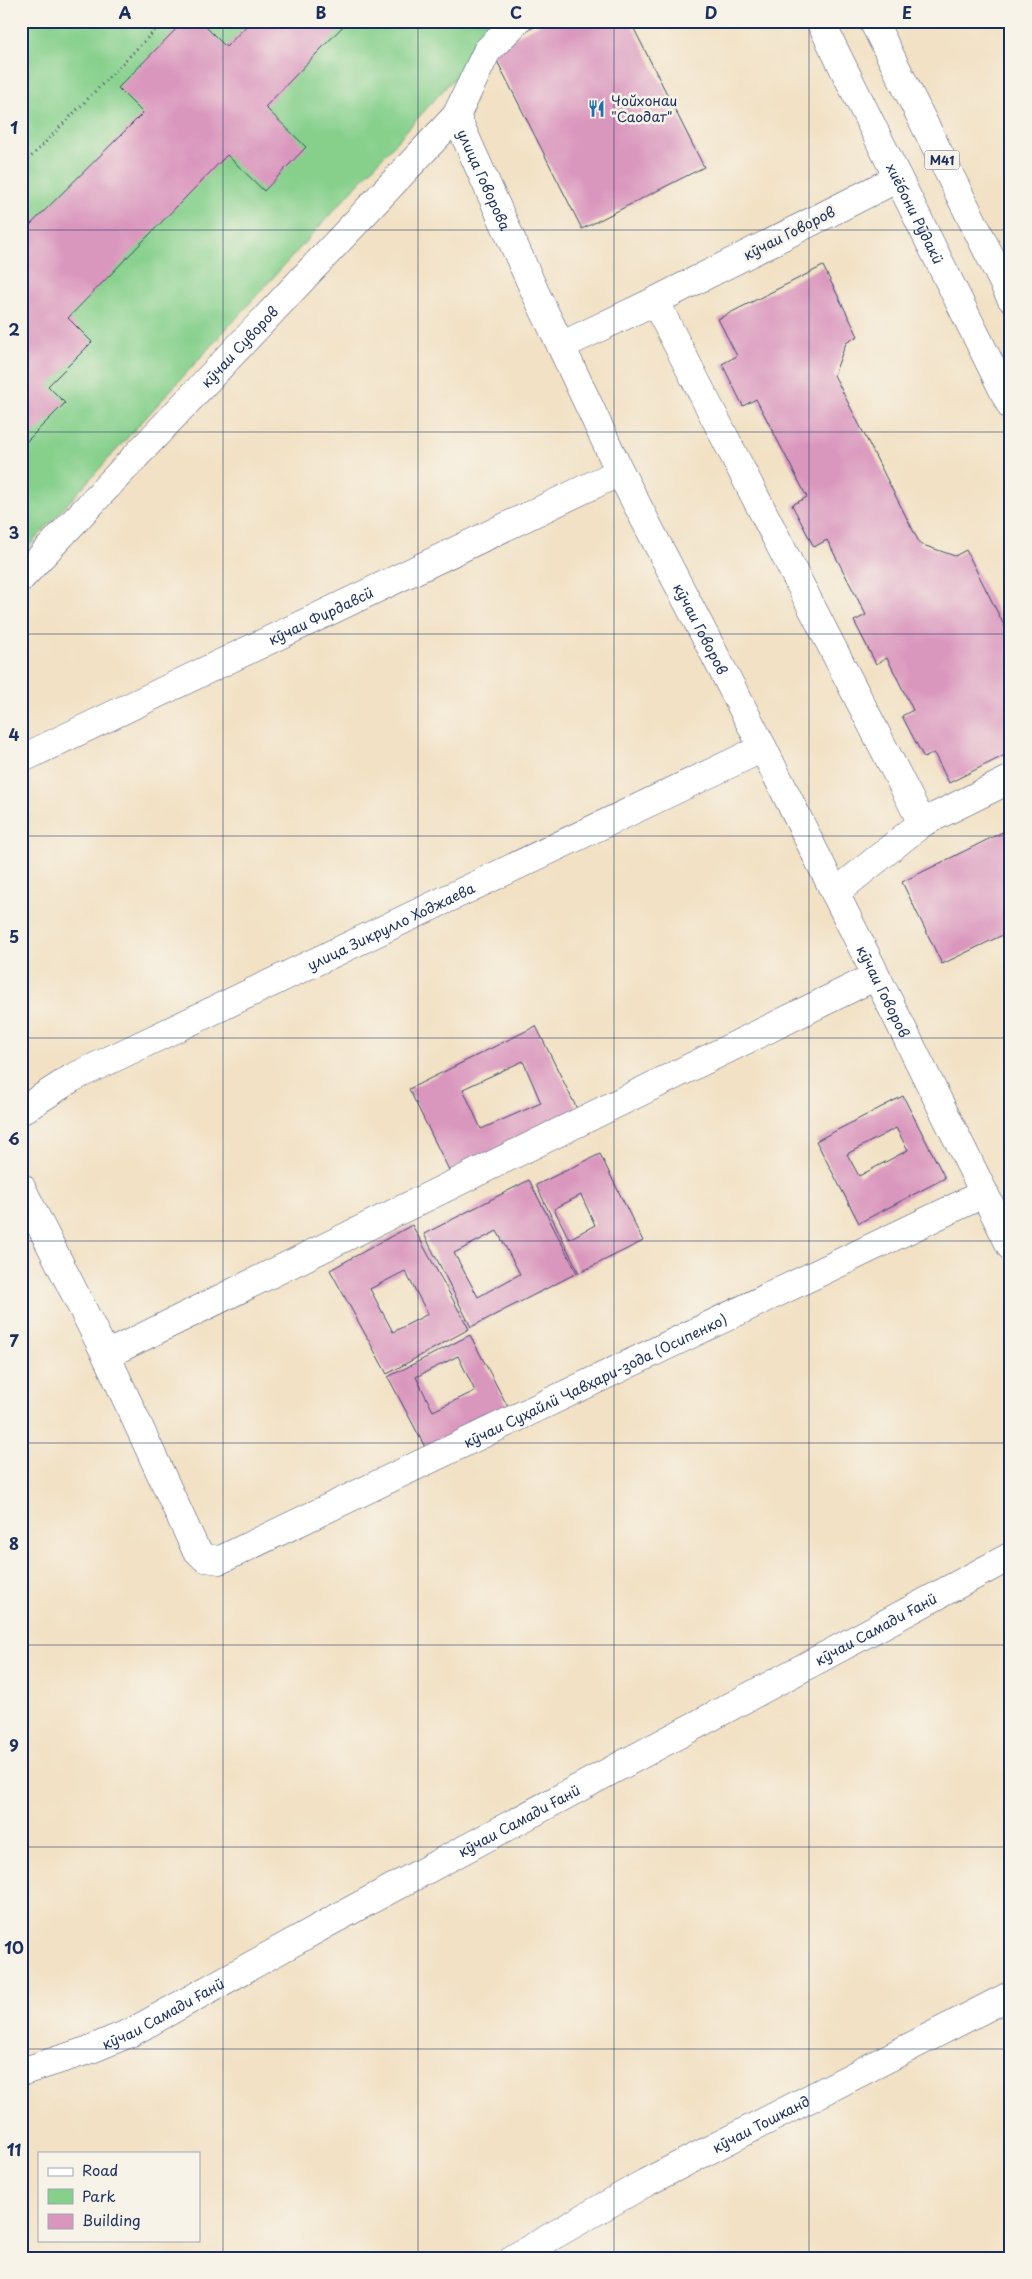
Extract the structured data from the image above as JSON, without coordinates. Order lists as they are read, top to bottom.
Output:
{
  "streets": {
    "main road": [
      "M41",
      "улица Говорова",
      "хиёбони Рӯдакӣ",
      "кӯчаи Говоров",
      "кӯчаи Суворов",
      "кӯчаи Фирдавсӣ",
      "улица Зикрулло Ходжаева",
      "кӯчаи Суҳайлӣ Ҷавҳари-зода (Осипенко)",
      "кӯчаи Самади Ғанӣ",
      "кӯчаи Тошканд"
    ]
  },
  "crossings": [
    ["улица Говорова", "кӯчаи Говоров"],
    ["улица Говорова", "кӯчаи Суворов"],
    ["хиёбони Рӯдакӣ", "кӯчаи Говоров"],
    ["кӯчаи Говоров", "кӯчаи Фирдавсӣ"],
    ["кӯчаи Говоров", "улица Зикрулло Ходжаева"],
    ["кӯчаи Говоров", "кӯчаи Суҳайлӣ Ҷавҳари-зода (Осипенко)"]
  ],
  "places": {
    "restaurant": ["Чойхонаи \"Саодат\""]
  },
  "legend": ["Road", "Park", "Building"],
  "grid": {
    "columns": [
      "A",
      "B",
      "C",
      "D",
      "E"
    ],
    "rows": [
      "1",
      "2",
      "3",
      "4",
      "5",
      "6",
      "7",
      "8",
      "9",
      "10",
      "11"
    ]
  }
}
